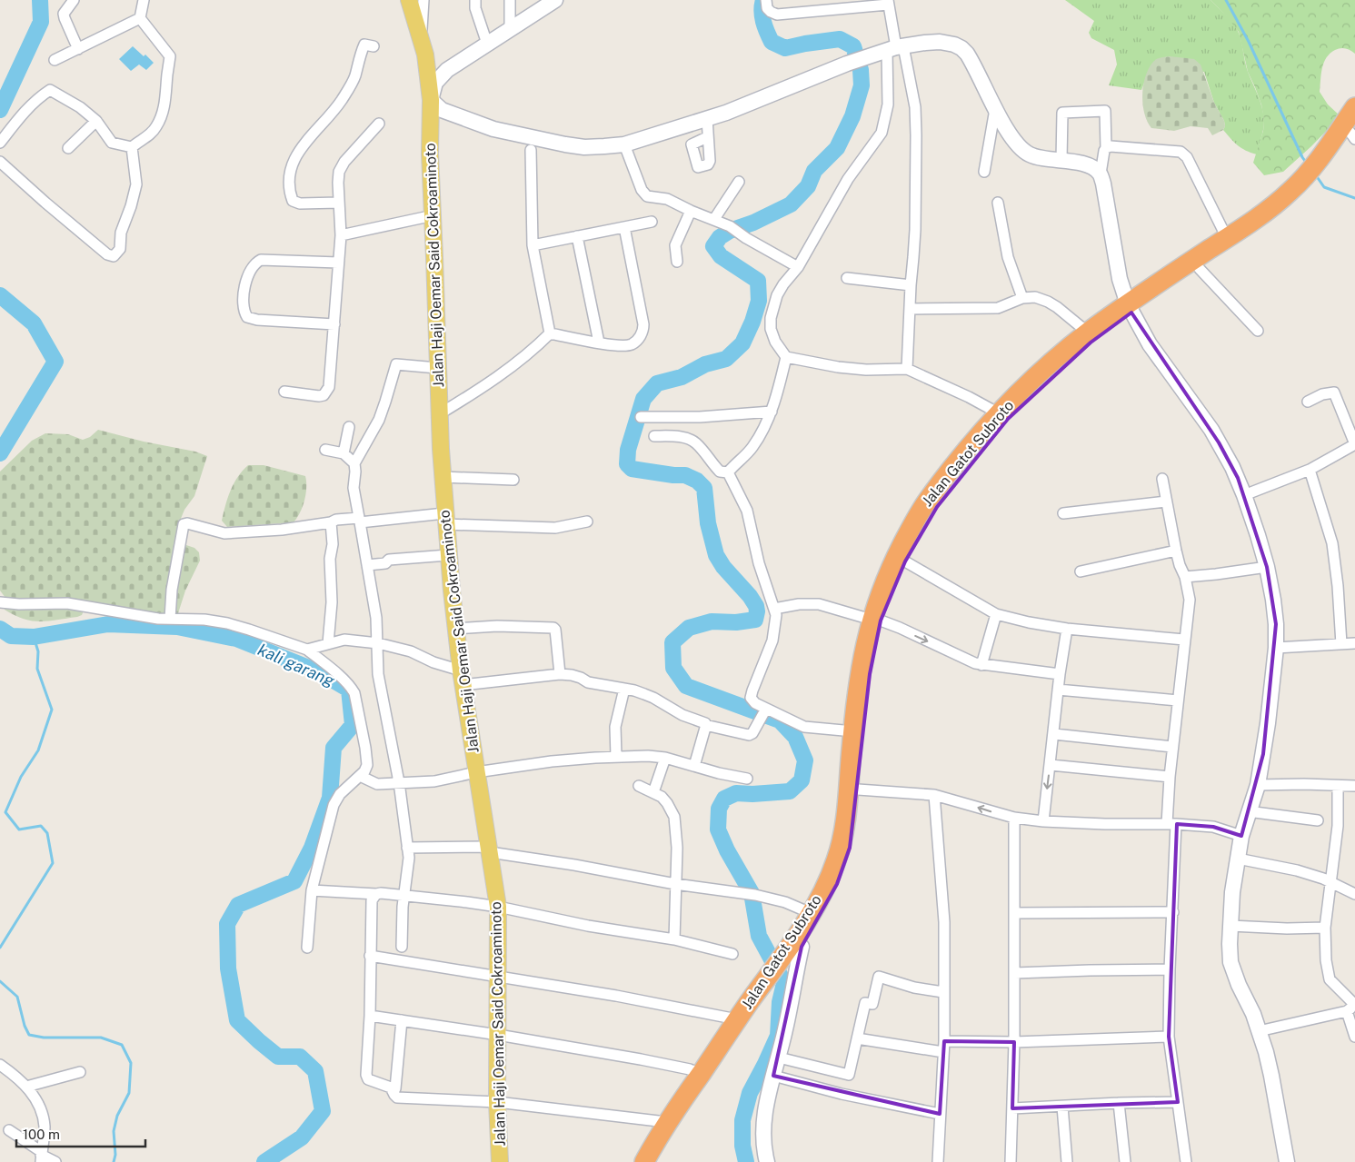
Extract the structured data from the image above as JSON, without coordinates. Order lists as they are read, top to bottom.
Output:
{
  "streets": {
    "highway": ["Jalan Gatot Subroto"],
    "main road": ["Jalan Haji Oemar Said Cokroaminoto"]
  },
  "water": ["kali garang"],
  "scale_bar": "100 m"
}
